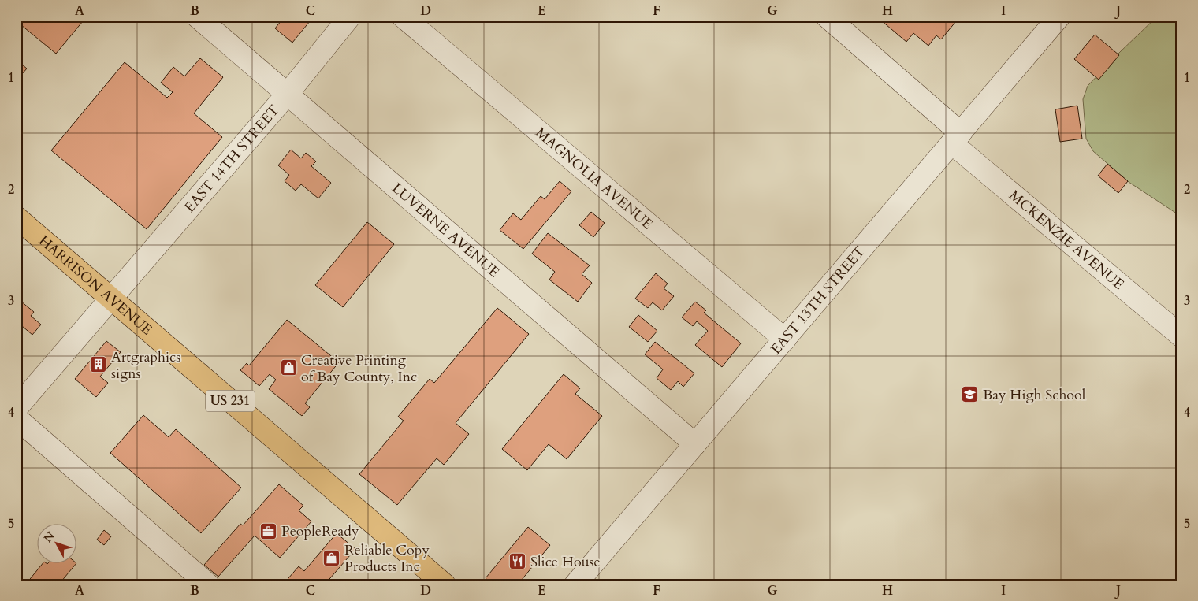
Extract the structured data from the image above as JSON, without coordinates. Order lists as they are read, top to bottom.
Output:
{
  "streets": {
    "main road": ["HARRISON AVENUE", "US 231"],
    "street": [
      "EAST 14TH STREET",
      "MAGNOLIA AVENUE",
      "LUVERNE AVENUE",
      "MCKENZIE AVENUE",
      "EAST 13TH STREET"
    ]
  },
  "crossings": [
    ["EAST 14TH STREET", "LUVERNE AVENUE"],
    ["EAST 14TH STREET", "HARRISON AVENUE"],
    ["MAGNOLIA AVENUE", "EAST 13TH STREET"],
    ["LUVERNE AVENUE", "EAST 13TH STREET"],
    ["MCKENZIE AVENUE", "EAST 13TH STREET"]
  ],
  "places": {
    "building": ["Artgraphics signs"],
    "shop": ["Creative Printing of Bay County, Inc", "Reliable Copy Products Inc"],
    "school or university": ["Bay High School"],
    "office": ["PeopleReady"],
    "restaurant": ["Slice House"]
  },
  "north": "top left",
  "grid": {
    "columns": [
      "A",
      "B",
      "C",
      "D",
      "E",
      "F",
      "G",
      "H",
      "I",
      "J"
    ],
    "rows": [
      "1",
      "2",
      "3",
      "4",
      "5"
    ]
  }
}
